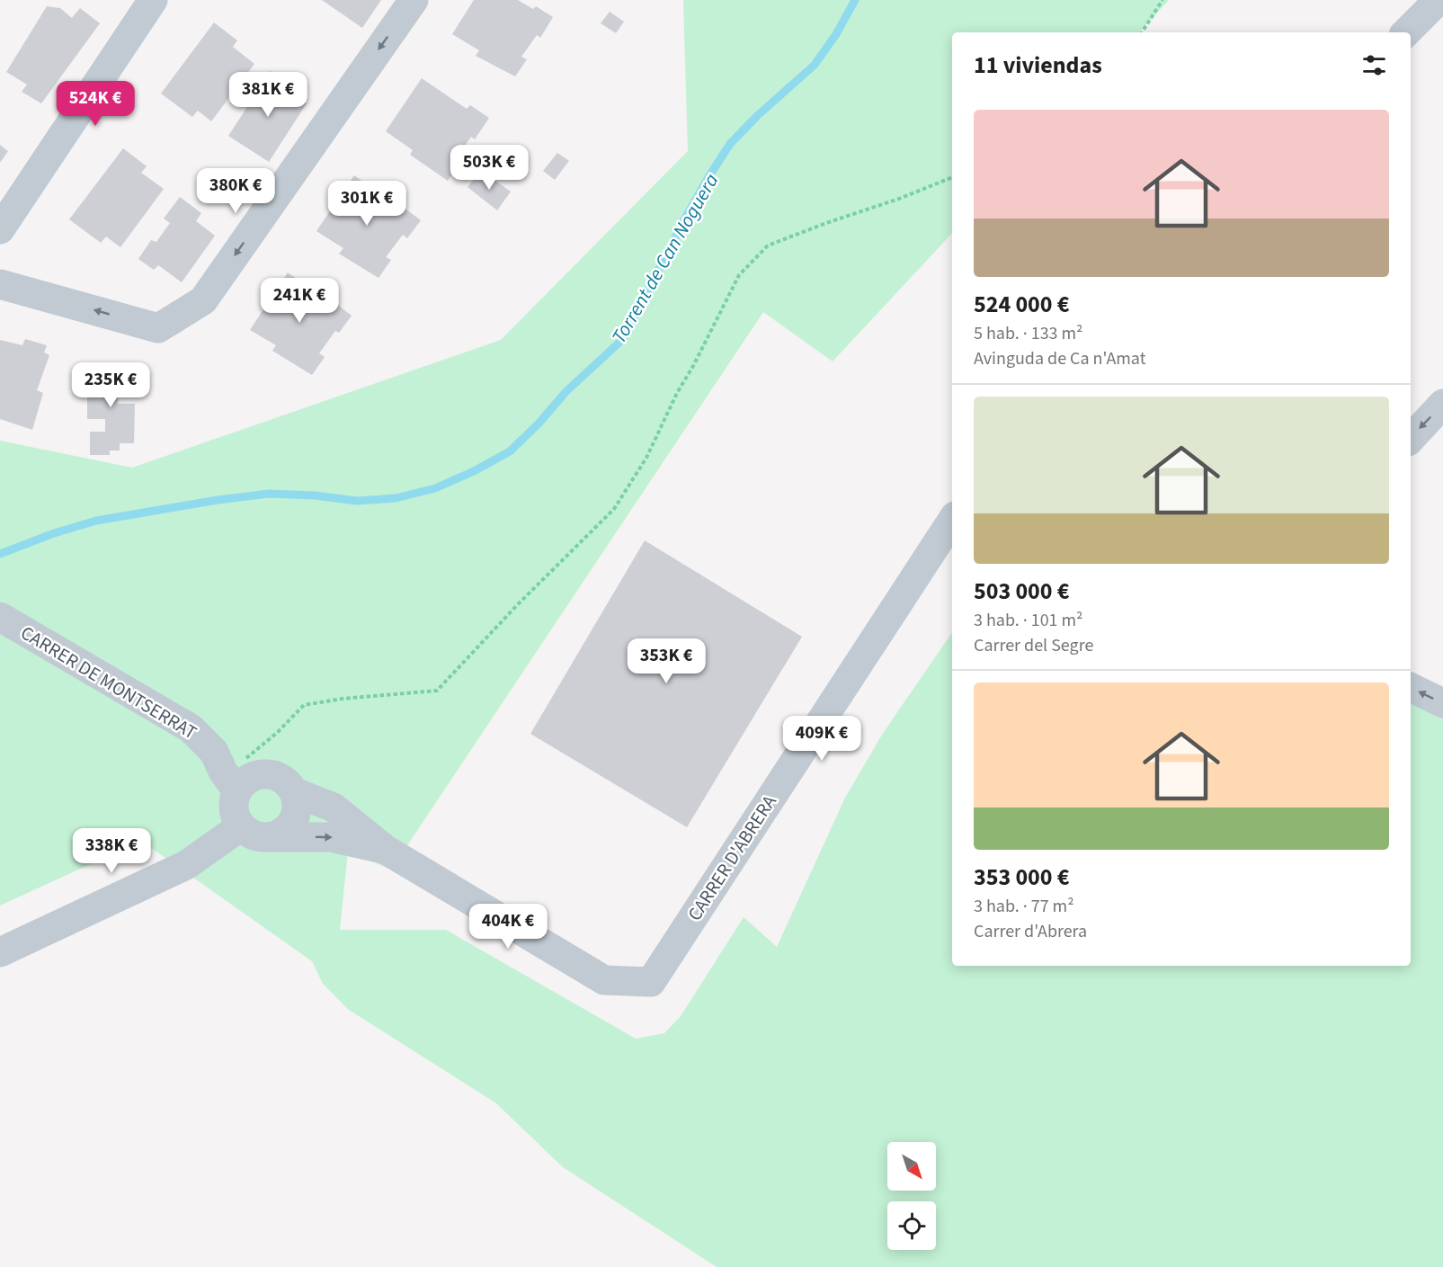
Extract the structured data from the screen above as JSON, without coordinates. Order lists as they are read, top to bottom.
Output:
{
  "streets": {
    "street": ["CARRER DE MONTSERRAT", "CARRER D'ABRERA"]
  },
  "water": ["Torrent de Can Noguera"],
  "north": "bottom right",
  "page": {
    "heading": "11 viviendas",
    "price": [
      "381K €",
      "524K €",
      "503K €",
      "380K €",
      "301K €",
      "241K €",
      "235K €",
      "353K €",
      "409K €",
      "338K €",
      "404K €"
    ],
    "list": [
      {
        "name": "524 000 €",
        "note": "5 hab. · 133 m² · Avinguda de Ca n'Amat"
      },
      {
        "name": "503 000 €",
        "note": "3 hab. · 101 m² · Carrer del Segre"
      },
      {
        "name": "353 000 €",
        "note": "3 hab. · 77 m² · Carrer d'Abrera"
      }
    ]
  }
}
